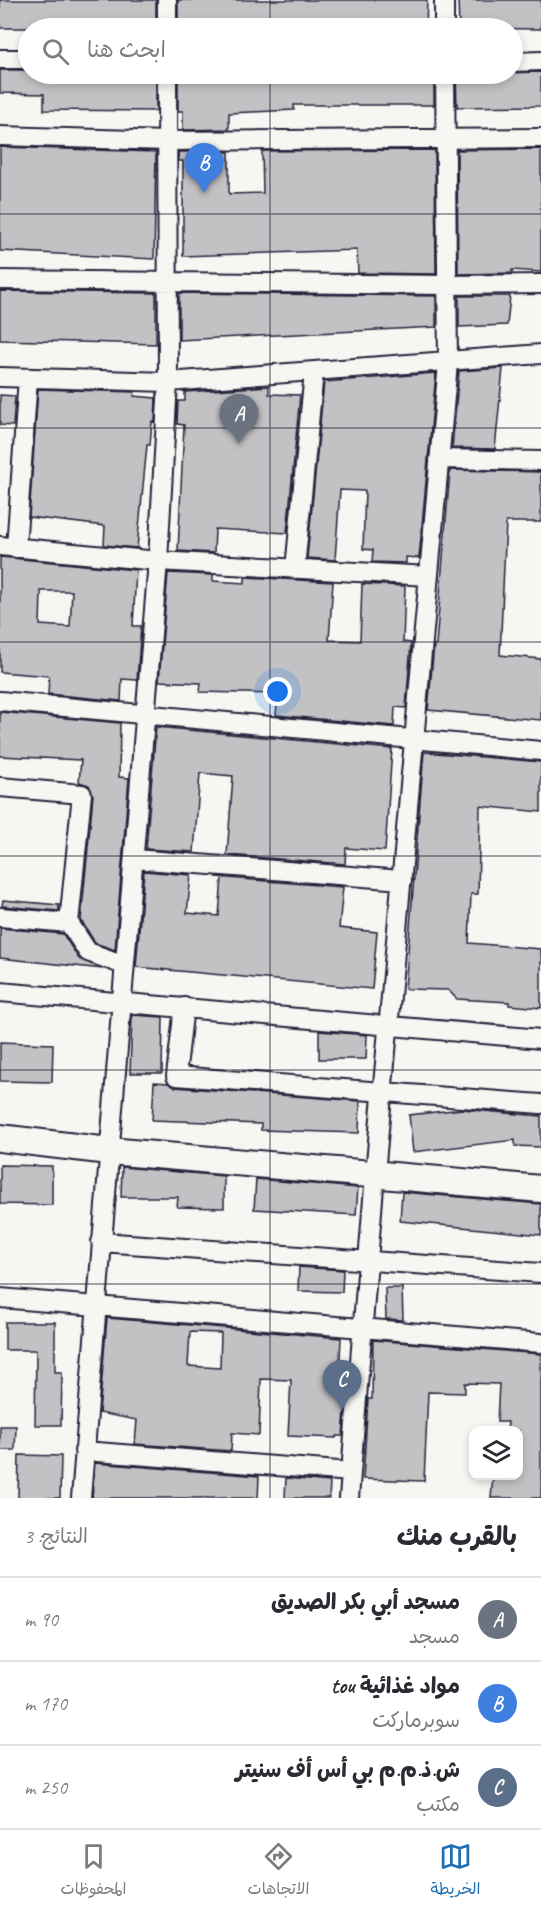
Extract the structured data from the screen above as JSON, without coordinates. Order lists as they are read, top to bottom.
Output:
{
  "page": {
    "search": "ابحث هنا",
    "pins": ["B", "A", "C"],
    "heading": ["بالقرب منك", "النتائج: 3"],
    "list": [
      {
        "mark": "A",
        "name": "مسجد أبي بكر الصديق",
        "note": "مسجد",
        "value": "90 m"
      },
      {
        "mark": "B",
        "name": "مواد غذائية tou",
        "note": "سوبرماركت",
        "value": "170 m"
      },
      {
        "mark": "C",
        "name": "ش.ذ.م.م بي أس أف سنيتر",
        "note": "مكتب",
        "value": "250 m"
      }
    ],
    "nav": ["الخريطة", "الاتجاهات", "المحفوظات"]
  }
}
